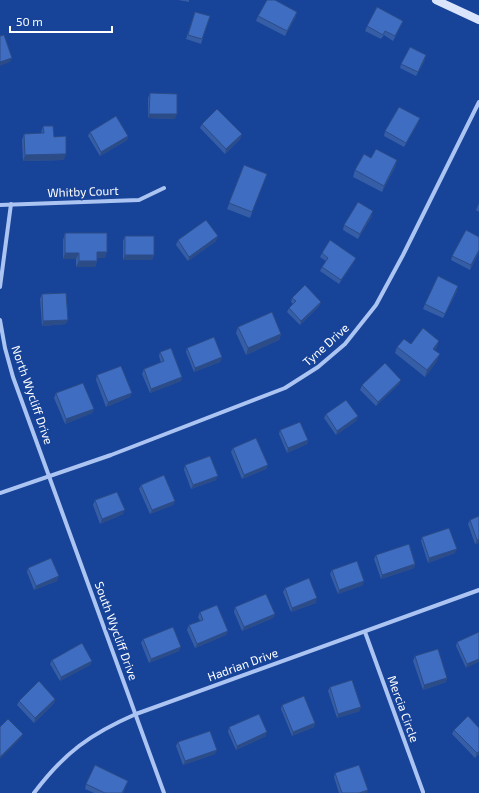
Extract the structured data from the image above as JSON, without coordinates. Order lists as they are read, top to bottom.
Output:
{
  "streets": {
    "street": [
      "Whitby Court",
      "Tyne Drive",
      "North Wycliff Drive",
      "South Wycliff Drive",
      "Hadrian Drive",
      "Mercia Circle"
    ]
  },
  "crossings": [
    ["Tyne Drive", "North Wycliff Drive"],
    ["Tyne Drive", "South Wycliff Drive"],
    ["North Wycliff Drive", "South Wycliff Drive"],
    ["South Wycliff Drive", "Hadrian Drive"],
    ["Hadrian Drive", "Mercia Circle"]
  ],
  "scale_bar": "50 m"
}
